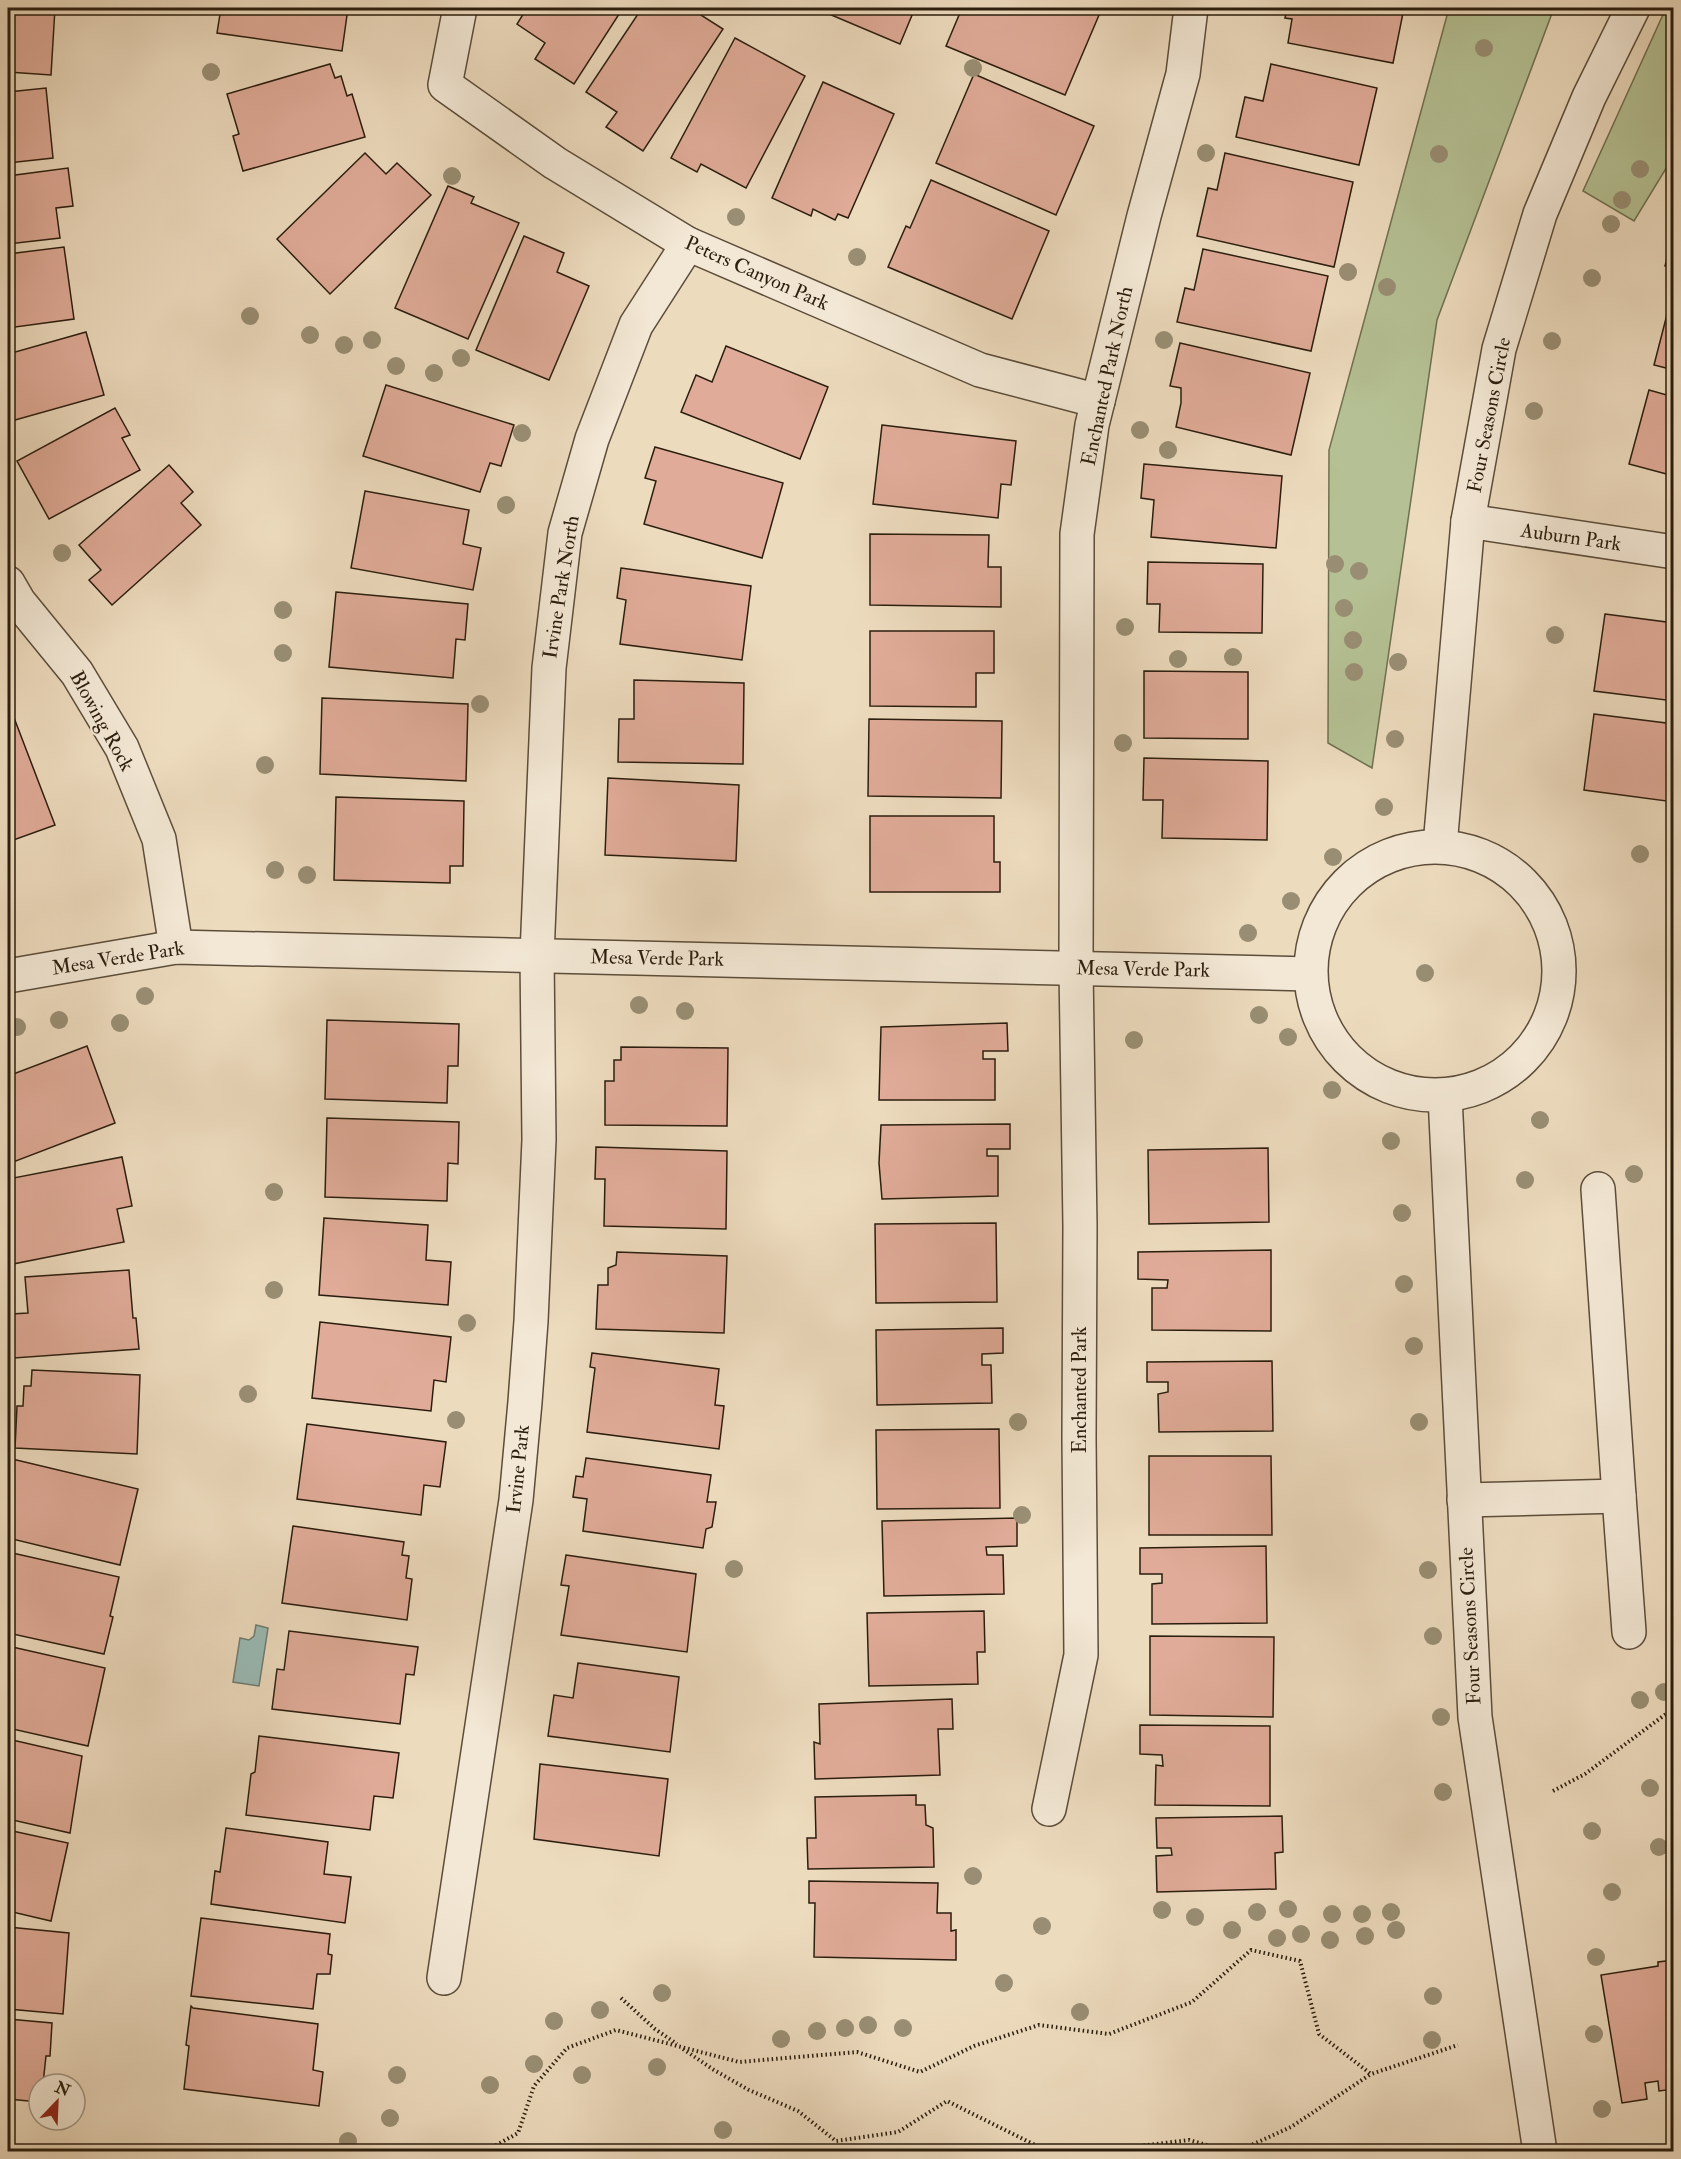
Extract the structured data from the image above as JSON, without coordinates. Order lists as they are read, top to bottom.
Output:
{
  "streets": {
    "street": [
      "Peters Canyon Park",
      "Enchanted Park North",
      "Four Seasons Circle",
      "Auburn Park",
      "Irvine Park North",
      "Blowing Rock",
      "Mesa Verde Park",
      "Enchanted Park",
      "Irvine Park"
    ]
  },
  "crossings": [
    ["Peters Canyon Park", "Enchanted Park North"],
    ["Peters Canyon Park", "Irvine Park North"],
    ["Enchanted Park North", "Mesa Verde Park"],
    ["Enchanted Park North", "Enchanted Park"],
    ["Four Seasons Circle", "Auburn Park"],
    ["Irvine Park North", "Mesa Verde Park"],
    ["Irvine Park North", "Irvine Park"],
    ["Blowing Rock", "Mesa Verde Park"],
    ["Mesa Verde Park", "Enchanted Park"],
    ["Mesa Verde Park", "Irvine Park"]
  ],
  "north": "top right"
}
